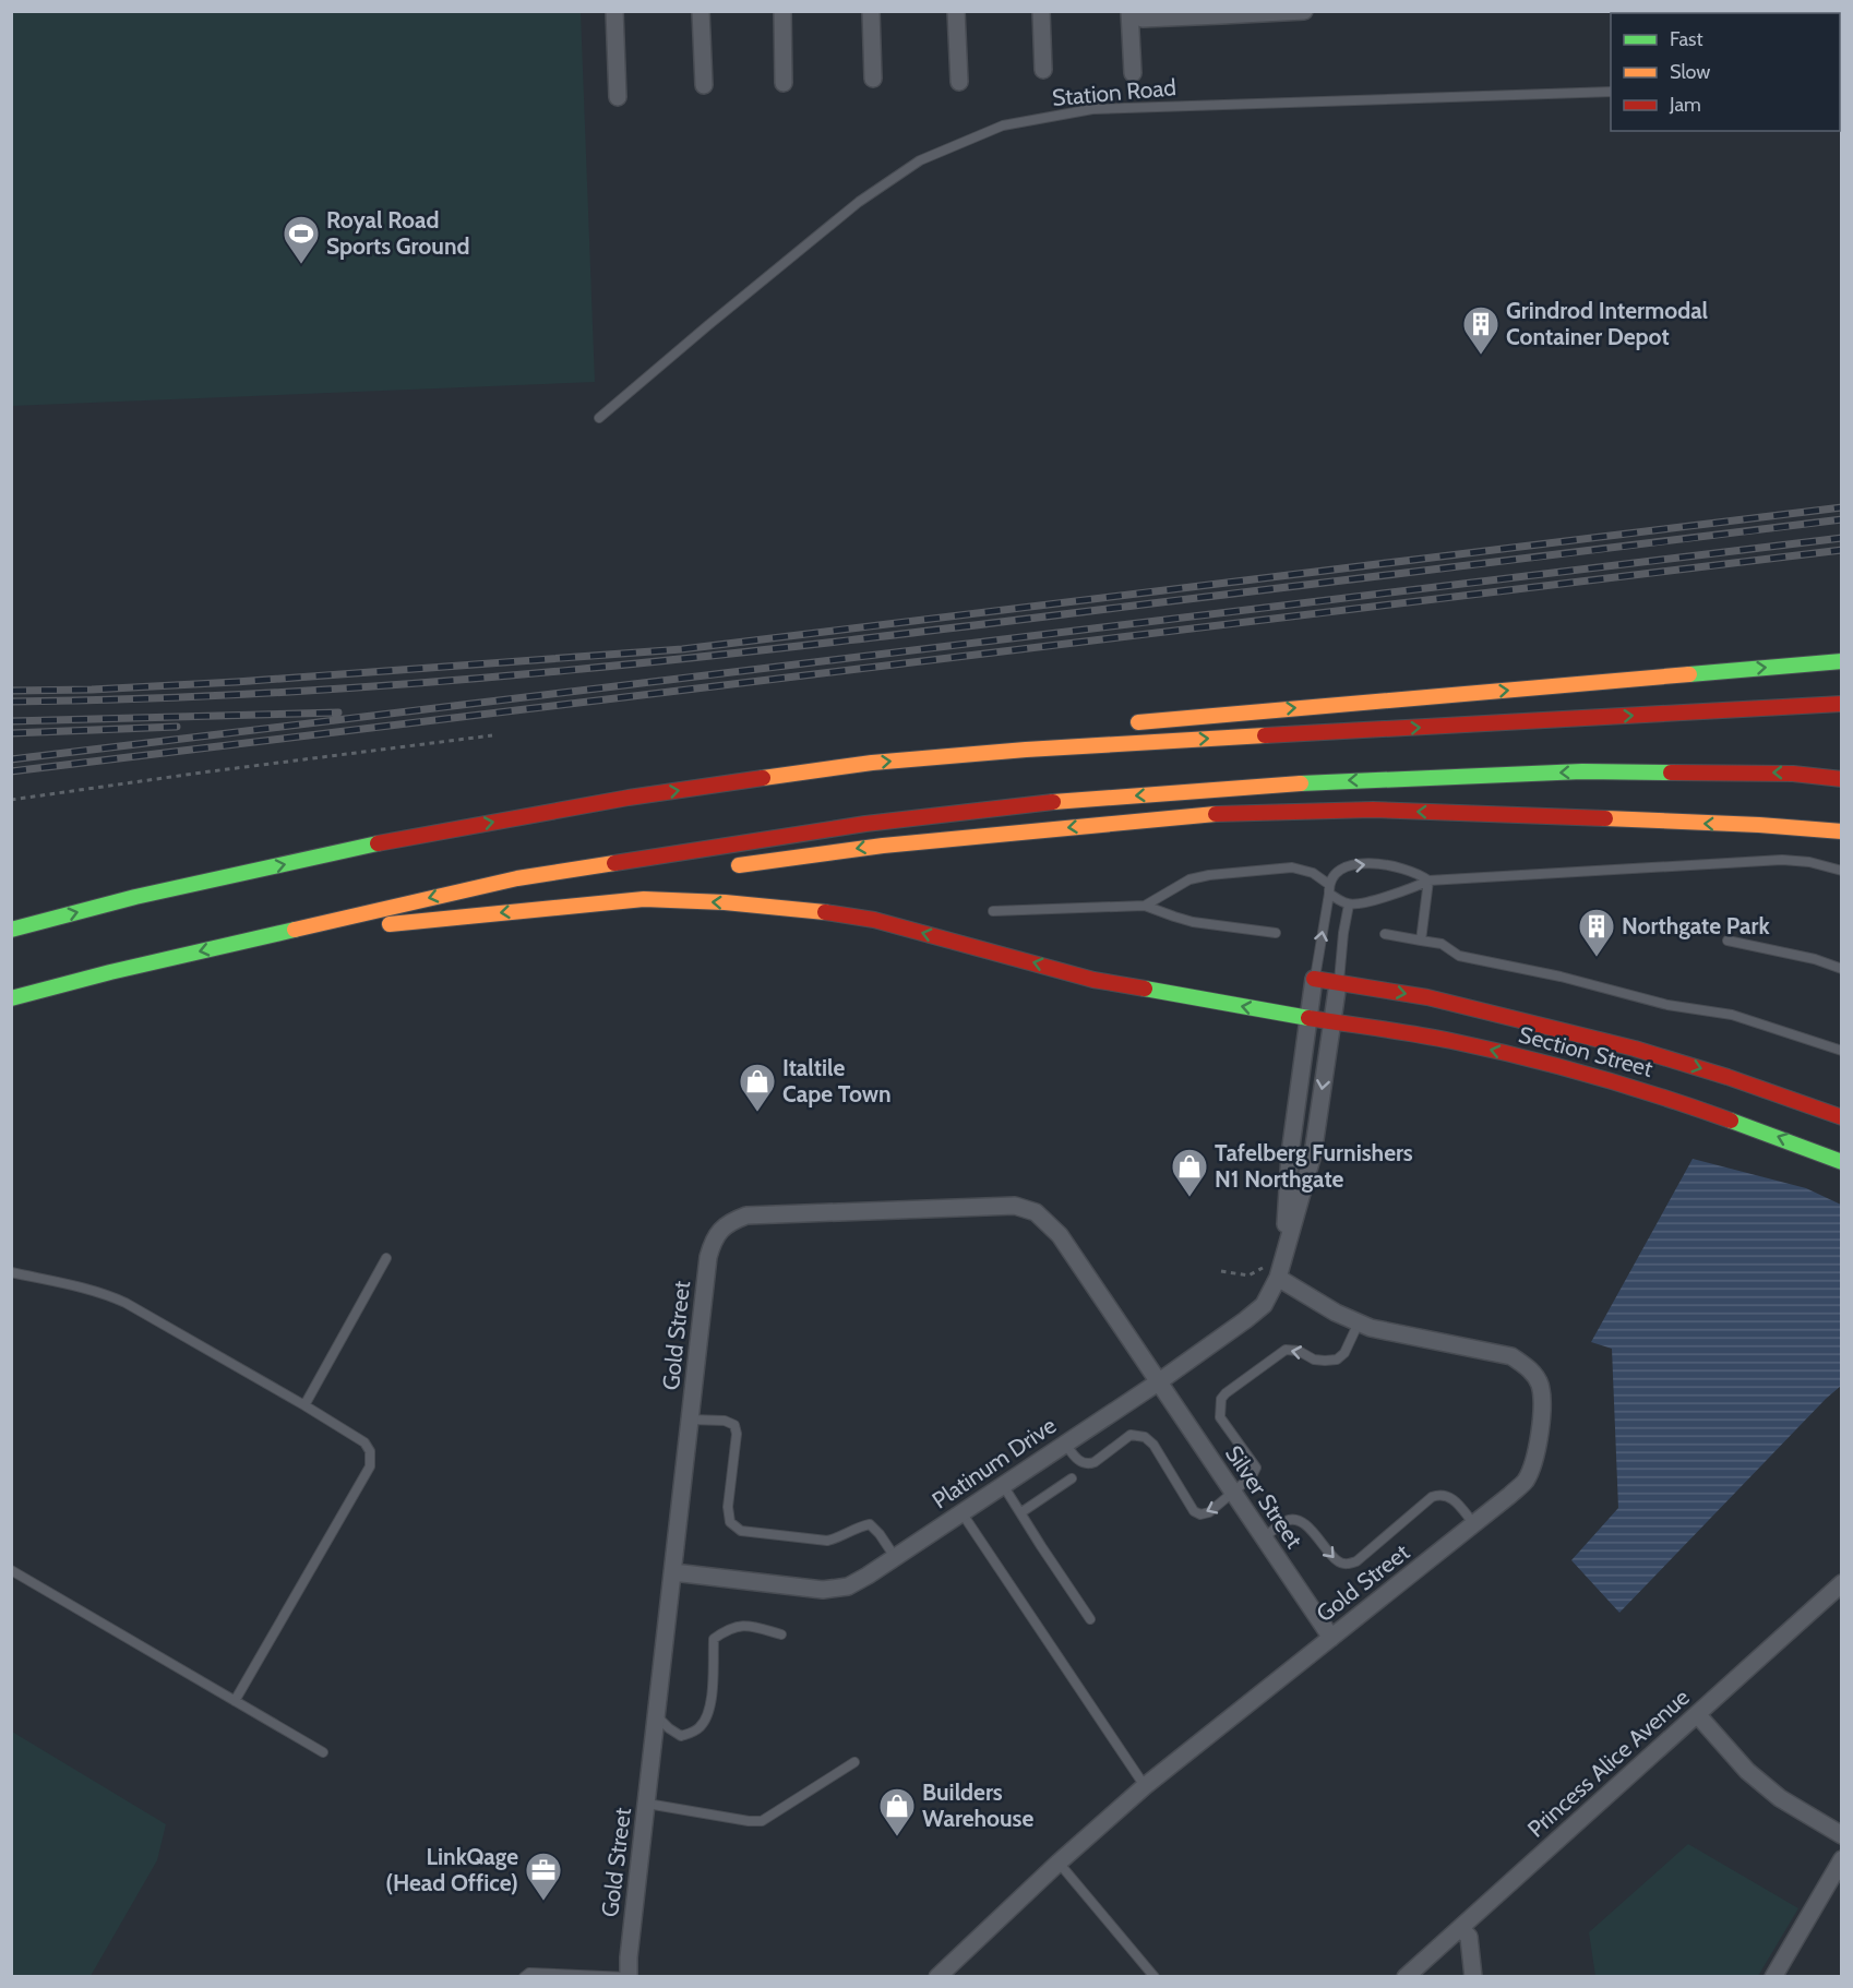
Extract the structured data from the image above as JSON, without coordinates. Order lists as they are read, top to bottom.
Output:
{
  "streets": {
    "main road": ["Section Street"],
    "street": [
      "Gold Street",
      "Platinum Drive",
      "Silver Street",
      "Princess Alice Avenue"
    ],
    "lane": ["Station Road"]
  },
  "crossings": [
    ["Section Street", "Platinum Drive"],
    ["Gold Street", "Platinum Drive"],
    ["Gold Street", "Silver Street"],
    ["Platinum Drive", "Silver Street"]
  ],
  "places": {
    "sports": ["Royal Road Sports Ground"],
    "building": ["Grindrod Intermodal Container Depot", "Northgate Park"],
    "shop": ["Italtile Cape Town", "Tafelberg Furnishers N1 Northgate", "Builders Warehouse"],
    "office": ["LinkQage (Head Office)"]
  },
  "legend": ["Fast", "Slow", "Jam"]
}
